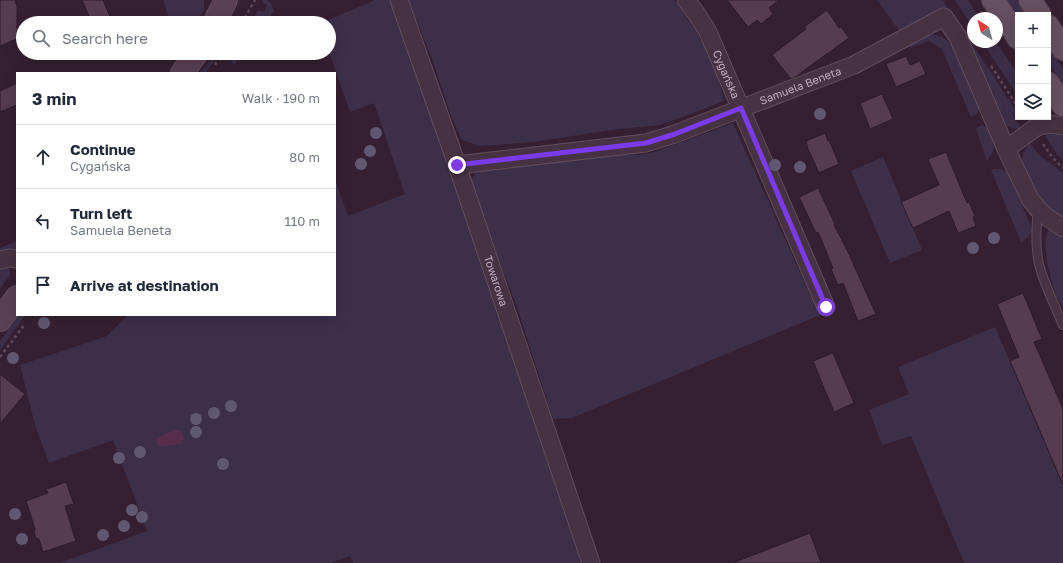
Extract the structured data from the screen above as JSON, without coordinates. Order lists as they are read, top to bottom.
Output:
{
  "streets": {
    "street": ["Cygańska", "Samuela Beneta", "Towarowa"]
  },
  "crossings": [
    ["Cygańska", "Samuela Beneta"],
    ["Samuela Beneta", "Towarowa"]
  ],
  "north": "top left",
  "page": {
    "map_buttons": ["+", "−"],
    "search": "Search here",
    "heading": ["3 min", "Walk · 190 m"],
    "list": [
      ["Continue", "Cygańska", "80 m"],
      ["Turn left", "Samuela Beneta", "110 m"],
      "Arrive at destination"
    ]
  }
}
